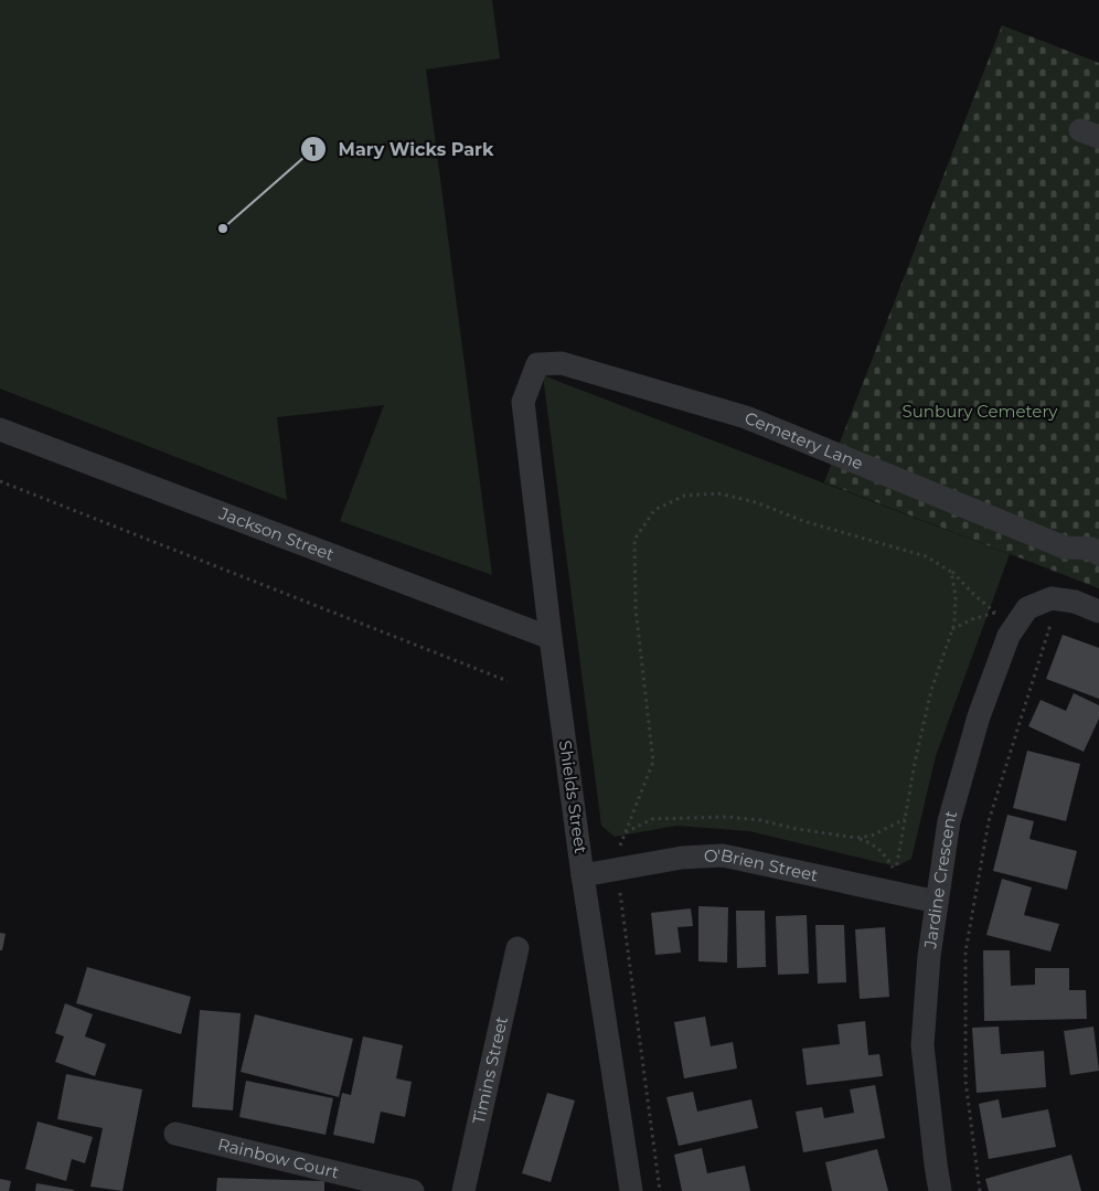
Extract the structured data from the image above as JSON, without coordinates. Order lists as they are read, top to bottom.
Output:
{
  "streets": {
    "street": [
      "Cemetery Lane",
      "Jackson Street",
      "Shields Street",
      "O'Brien Street",
      "Jardine Crescent",
      "Timins Street",
      "Rainbow Court"
    ]
  },
  "crossings": [
    ["Cemetery Lane", "Shields Street"],
    ["Jackson Street", "Shields Street"],
    ["Shields Street", "O'Brien Street"],
    ["O'Brien Street", "Jardine Crescent"]
  ],
  "parks": ["Sunbury Cemetery"],
  "places": ["Mary Wicks Park"]
}
